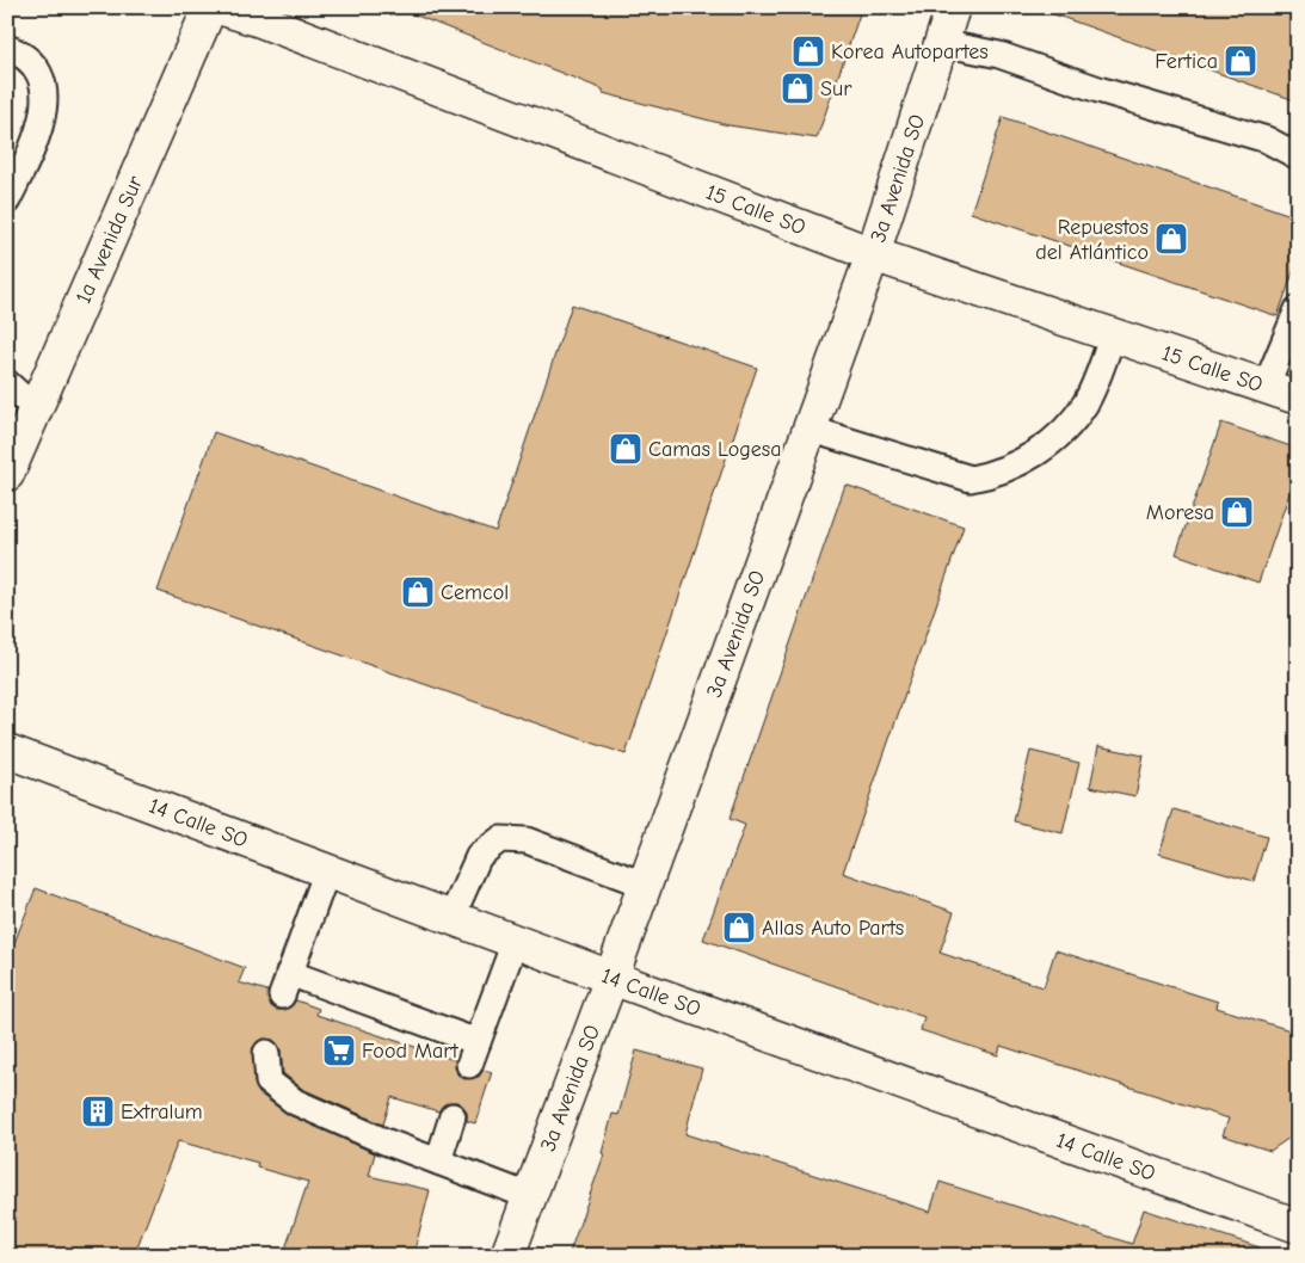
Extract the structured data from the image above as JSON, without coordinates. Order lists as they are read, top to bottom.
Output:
{
  "streets": {
    "street": [
      "3a Avenida SO",
      "15 Calle SO",
      "1a Avenida Sur",
      "14 Calle SO"
    ]
  },
  "crossings": [
    ["3a Avenida SO", "15 Calle SO"],
    ["3a Avenida SO", "14 Calle SO"]
  ],
  "places": {
    "shop": [
      "Korea Autopartes",
      "Fertica",
      "Sur",
      "Repuestos del Atlántico",
      "Camas Logesa",
      "Moresa",
      "Cemcol",
      "Allas Auto Parts"
    ],
    "supermarket": ["Food Mart"],
    "building": ["Extralum"]
  }
}
